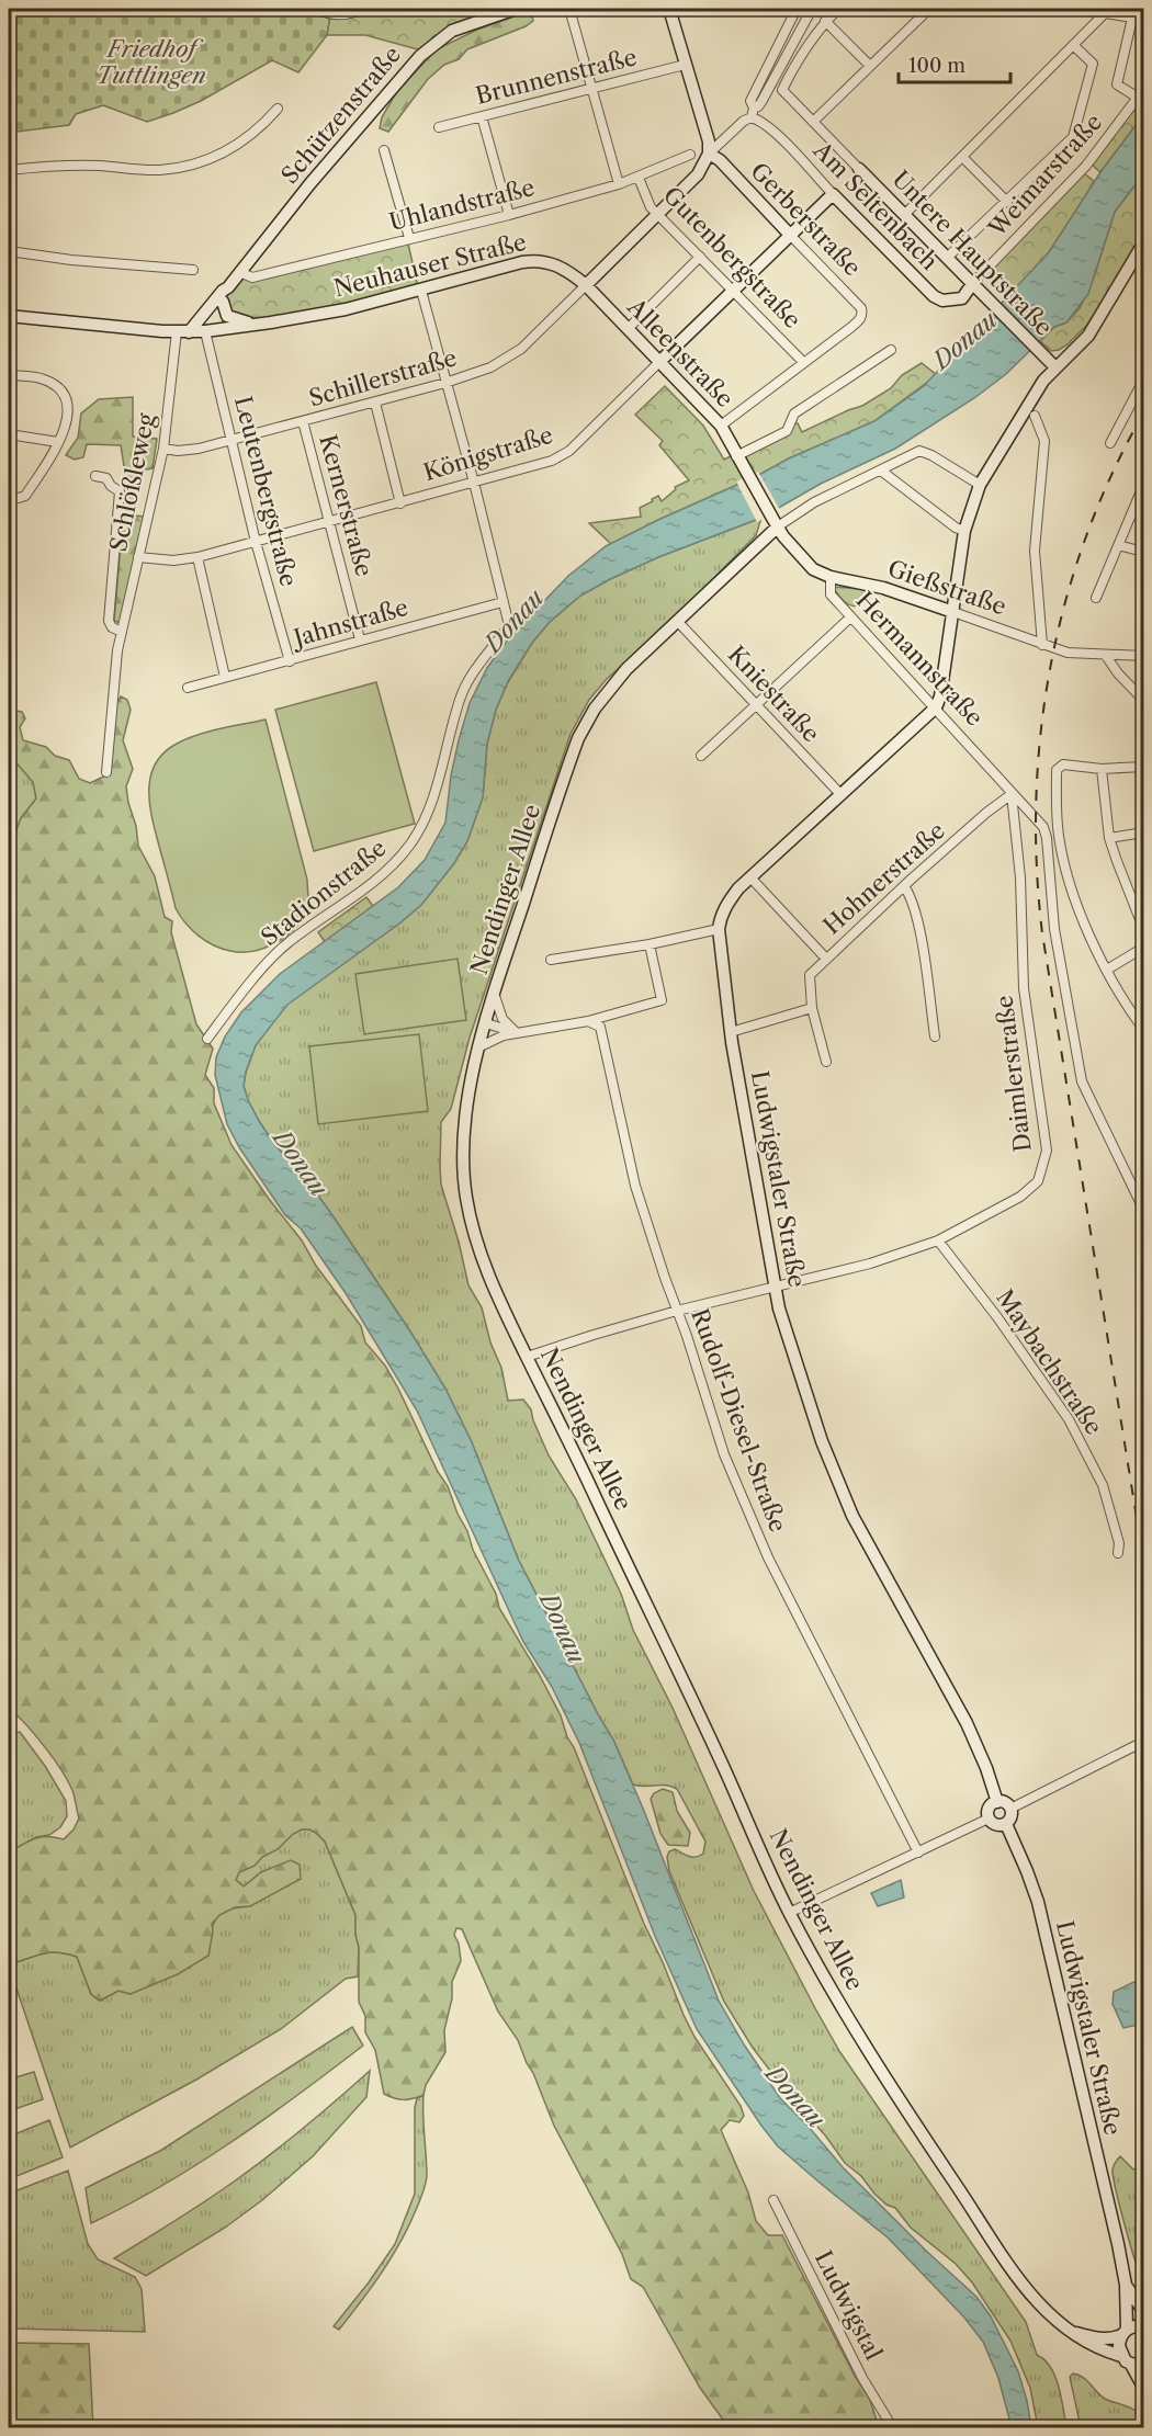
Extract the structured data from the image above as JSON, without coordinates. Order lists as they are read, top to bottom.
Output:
{
  "streets": {
    "street": [
      "Brunnenstraße",
      "Schützenstraße",
      "Weimarstraße",
      "Uhlandstraße",
      "Am Seltenbach",
      "Gerberstraße",
      "Untere Hauptstraße",
      "Gutenbergstraße",
      "Neuhauser Straße",
      "Alleenstraße",
      "Schillerstraße",
      "Königstraße",
      "Schlößleweg",
      "Leutenbergstraße",
      "Kernerstraße",
      "Gießstraße",
      "Jahnstraße",
      "Hermannstraße",
      "Kniestraße",
      "Hohnerstraße",
      "Nendinger Allee",
      "Stadionstraße",
      "Daimlerstraße",
      "Ludwigstaler Straße",
      "Maybachstraße",
      "Rudolf-Diesel-Straße",
      "Ludwigstal"
    ]
  },
  "crossings": [
    ["Schützenstraße", "Uhlandstraße"],
    ["Schützenstraße", "Neuhauser Straße"],
    ["Schützenstraße", "Schlößleweg"],
    ["Schützenstraße", "Leutenbergstraße"],
    ["Weimarstraße", "Am Seltenbach"],
    ["Weimarstraße", "Untere Hauptstraße"],
    ["Uhlandstraße", "Gutenbergstraße"],
    ["Am Seltenbach", "Untere Hauptstraße"],
    ["Am Seltenbach", "Königstraße"],
    ["Gerberstraße", "Gutenbergstraße"],
    ["Gerberstraße", "Königstraße"],
    ["Gutenbergstraße", "Königstraße"],
    ["Neuhauser Straße", "Alleenstraße"],
    ["Neuhauser Straße", "Schillerstraße"],
    ["Neuhauser Straße", "Schlößleweg"],
    ["Neuhauser Straße", "Leutenbergstraße"],
    ["Alleenstraße", "Schillerstraße"],
    ["Alleenstraße", "Königstraße"],
    ["Alleenstraße", "Hermannstraße"],
    ["Schillerstraße", "Schlößleweg"],
    ["Schillerstraße", "Leutenbergstraße"],
    ["Schillerstraße", "Kernerstraße"],
    ["Königstraße", "Schlößleweg"],
    ["Königstraße", "Leutenbergstraße"],
    ["Königstraße", "Kernerstraße"],
    ["Leutenbergstraße", "Jahnstraße"],
    ["Kernerstraße", "Jahnstraße"],
    ["Gießstraße", "Hermannstraße"],
    ["Jahnstraße", "Stadionstraße"],
    ["Hermannstraße", "Hohnerstraße"],
    ["Hermannstraße", "Nendinger Allee"],
    ["Hermannstraße", "Daimlerstraße"],
    ["Hermannstraße", "Ludwigstaler Straße"],
    ["Kniestraße", "Nendinger Allee"],
    ["Kniestraße", "Ludwigstaler Straße"],
    ["Hohnerstraße", "Daimlerstraße"],
    ["Nendinger Allee", "Daimlerstraße"],
    ["Nendinger Allee", "Ludwigstaler Straße"],
    ["Daimlerstraße", "Ludwigstaler Straße"],
    ["Daimlerstraße", "Maybachstraße"],
    ["Daimlerstraße", "Rudolf-Diesel-Straße"]
  ],
  "water": ["Donau"],
  "parks": ["Friedhof Tuttlingen"],
  "scale_bar": "100 m"
}
